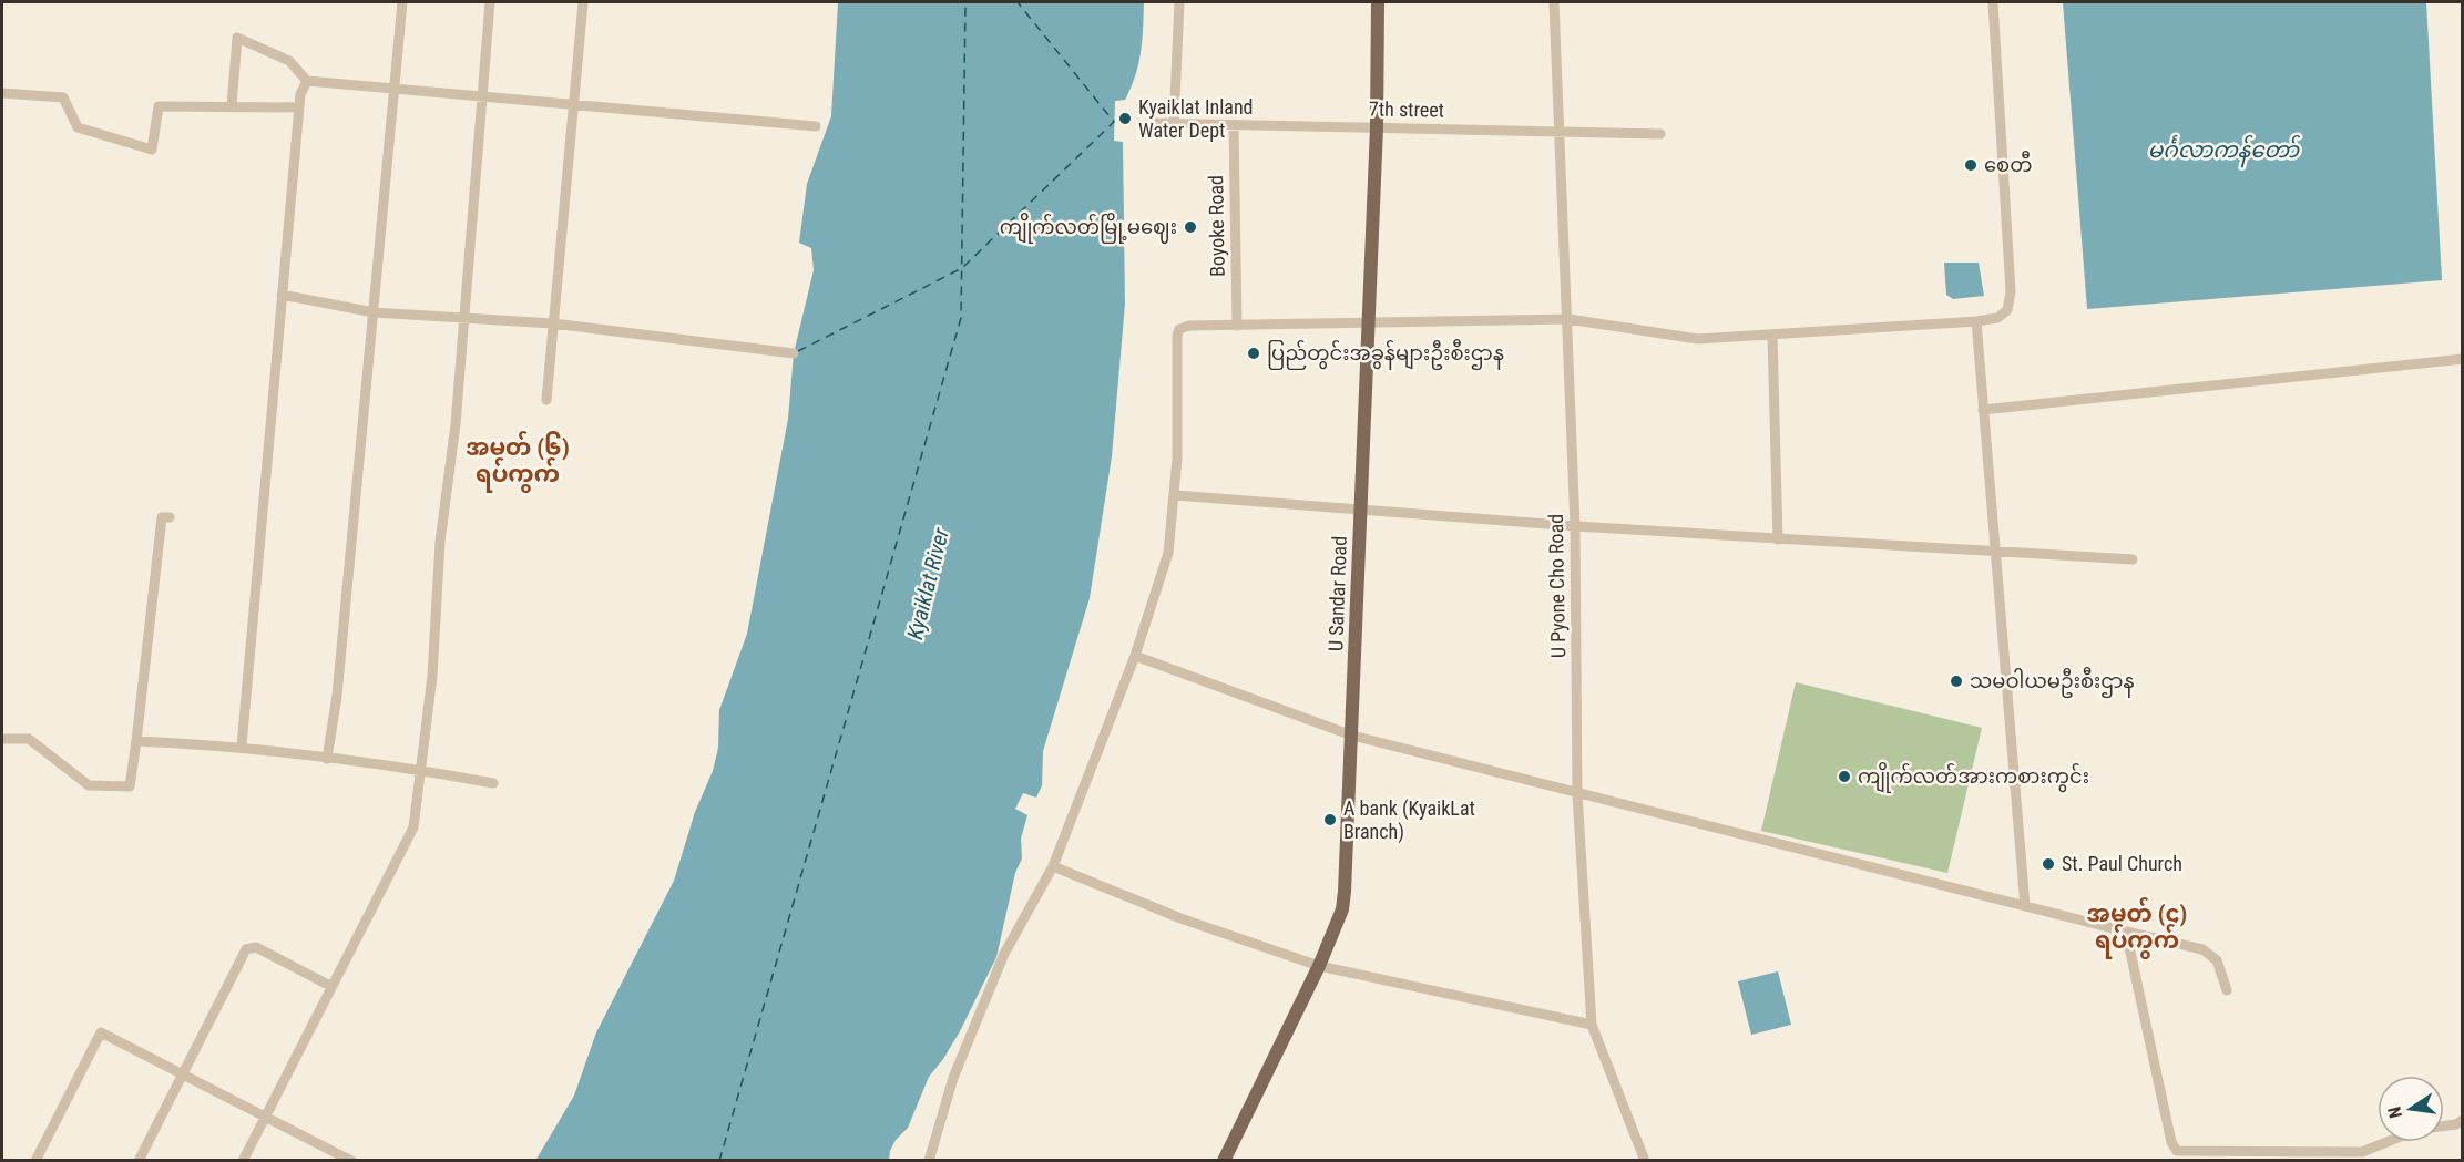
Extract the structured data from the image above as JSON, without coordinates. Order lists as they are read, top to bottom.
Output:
{
  "streets": {
    "main road": ["U Sandar Road"],
    "street": ["7th street", "Boyoke Road", "U Pyone Cho Road"]
  },
  "crossings": [
    ["7th street", "Boyoke Road"],
    ["7th street", "U Pyone Cho Road"],
    ["7th street", "U Sandar Road"]
  ],
  "districts": ["အမှတ် (၆) ရပ်ကွက်", "အမှတ် (၄) ရပ်ကွက်"],
  "water": ["မင်္ဂလာကန်တော်", "Kyaiklat River"],
  "places": [
    "Kyaiklat Inland Water Dept",
    "စေတီ",
    "ကျိုက်လတ်မြို့မဈေး",
    "ပြည်တွင်းအခွန်များဦးစီးဌာန",
    "သမဝါယမဦးစီးဌာန",
    "ကျိုက်လတ်အားကစားကွင်း",
    "A bank (KyaikLat Branch)",
    "St. Paul Church"
  ],
  "north": "left"
}
